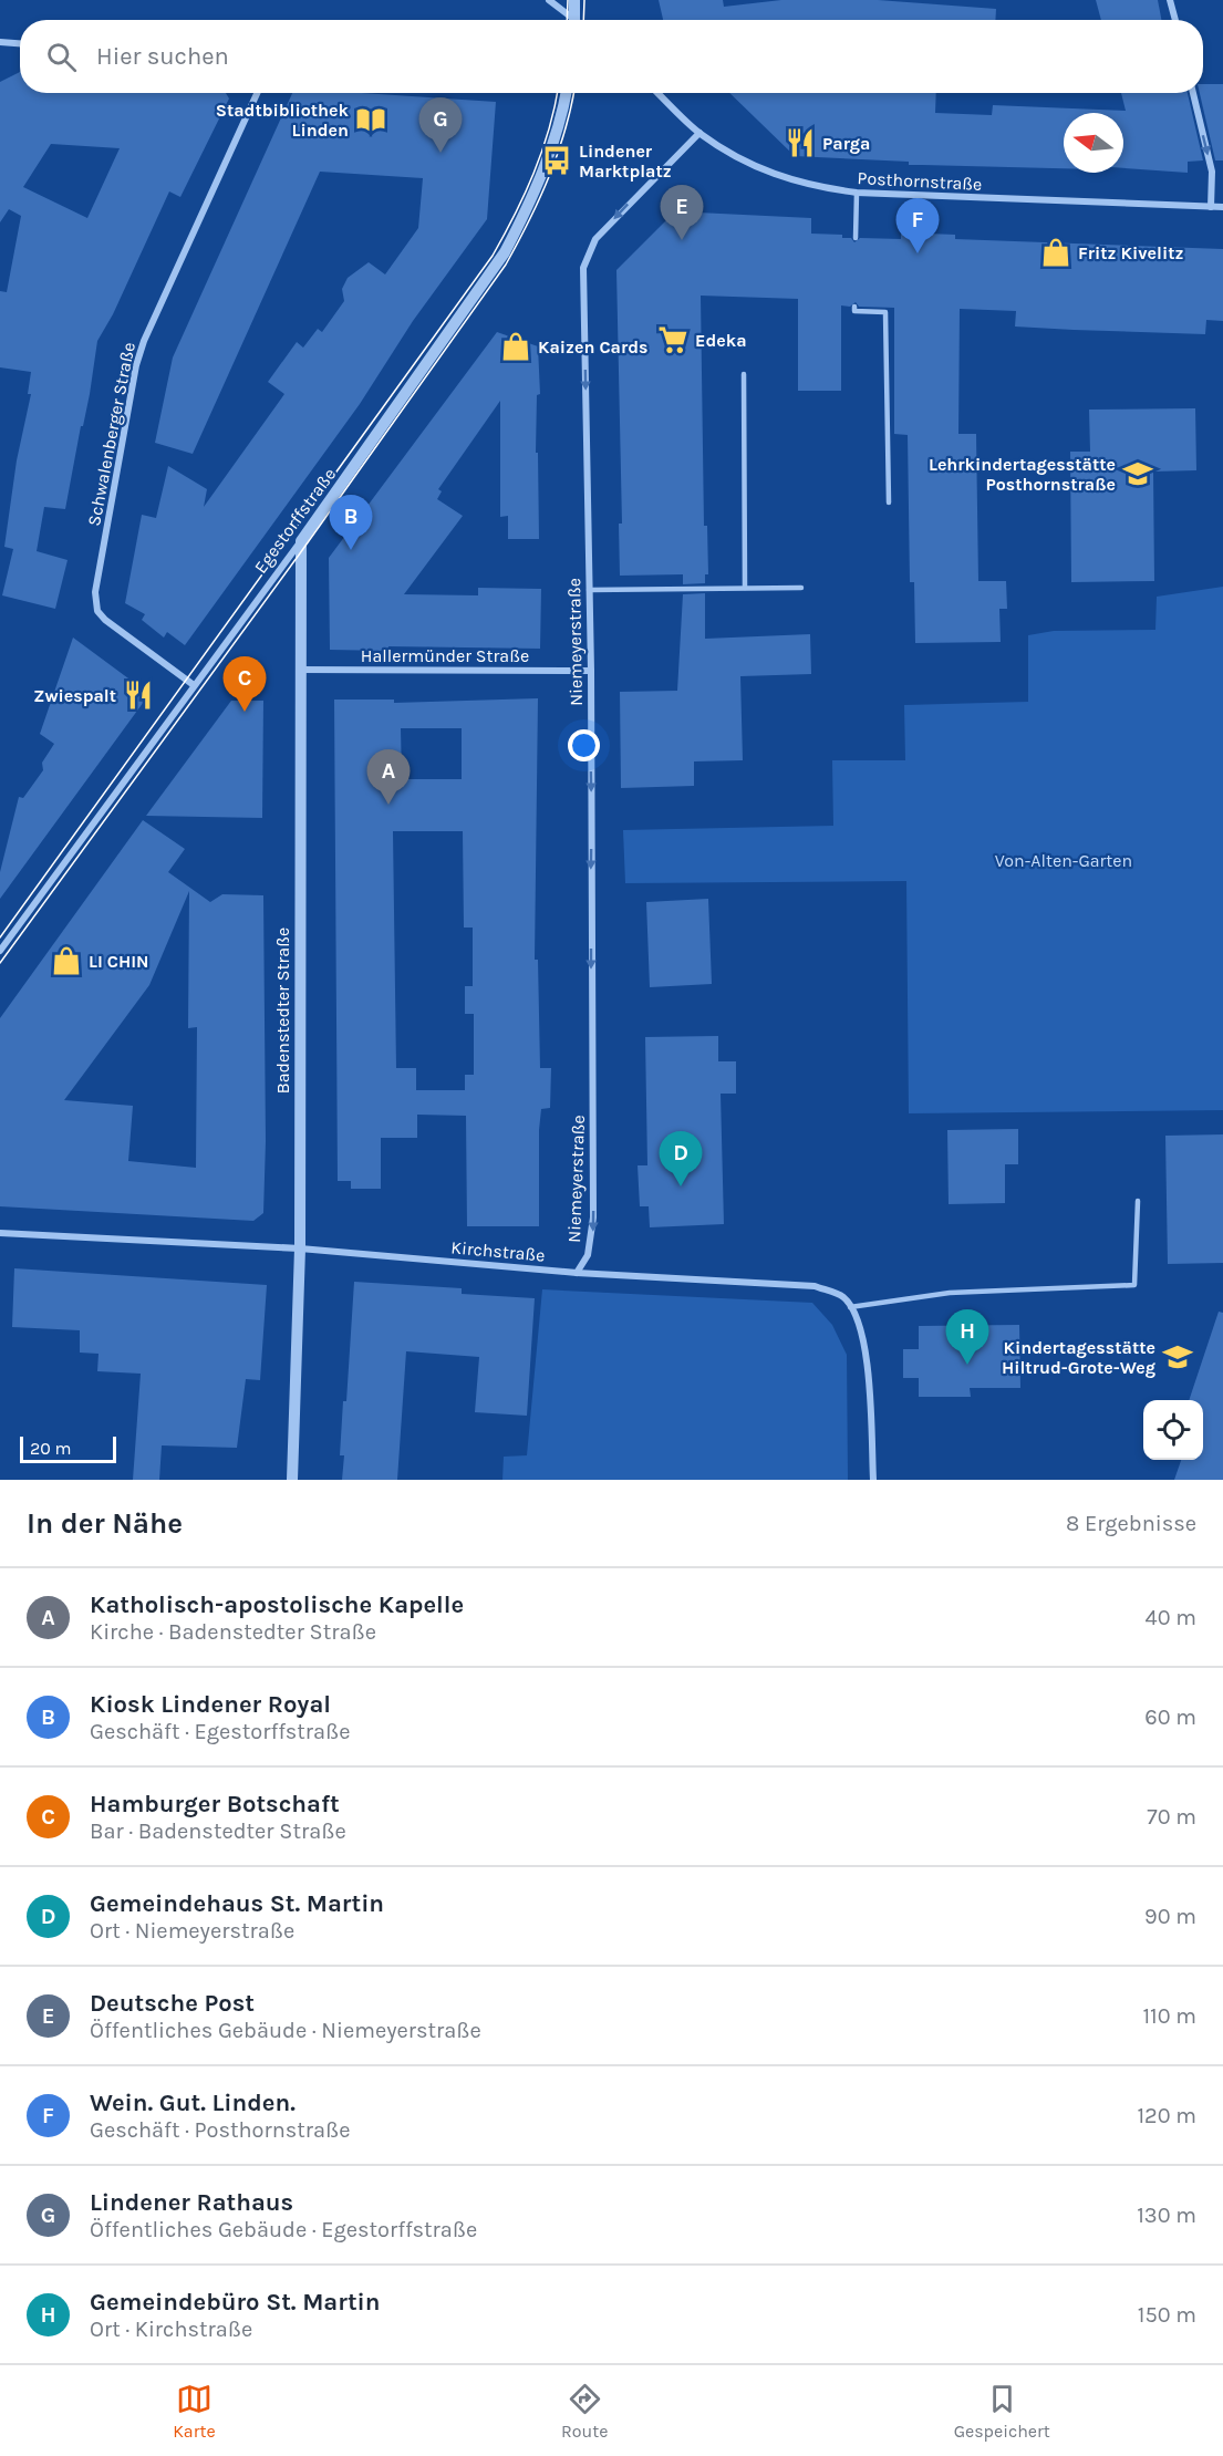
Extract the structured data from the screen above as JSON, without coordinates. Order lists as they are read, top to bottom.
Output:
{
  "streets": {
    "street": [
      "Posthornstraße",
      "Schwalenberger Straße",
      "Egestorffstraße",
      "Niemeyerstraße",
      "Hallermünder Straße",
      "Badenstedter Straße",
      "Kirchstraße"
    ]
  },
  "crossings": [
    ["Posthornstraße", "Niemeyerstraße"],
    ["Schwalenberger Straße", "Egestorffstraße"],
    ["Egestorffstraße", "Badenstedter Straße"],
    ["Niemeyerstraße", "Hallermünder Straße"],
    ["Niemeyerstraße", "Kirchstraße"],
    ["Hallermünder Straße", "Badenstedter Straße"],
    ["Badenstedter Straße", "Kirchstraße"]
  ],
  "one_way": ["Niemeyerstraße"],
  "parks": ["Von-Alten-Garten"],
  "places": {
    "library": ["Stadtbibliothek Linden"],
    "restaurant": ["Parga", "Zwiespalt"],
    "bus stop": ["Lindener Marktplatz"],
    "shop": ["Fritz Kivelitz", "Kaizen Cards", "LI CHIN"],
    "supermarket": ["Edeka"],
    "school or university": ["Lehrkindertagesstätte Posthornstraße", "Kindertagesstätte Hiltrud-Grote-Weg"]
  },
  "scale_bar": "20 m",
  "north": "left",
  "page": {
    "search": "Hier suchen",
    "pins": [
      "G",
      "E",
      "F",
      "B",
      "C",
      "A",
      "D",
      "H"
    ],
    "scale": "20 m",
    "heading": ["In der Nähe", "8 Ergebnisse"],
    "list": [
      {
        "mark": "A",
        "name": "Katholisch-apostolische Kapelle",
        "note": "Kirche · Badenstedter Straße",
        "value": "40 m"
      },
      {
        "mark": "B",
        "name": "Kiosk Lindener Royal",
        "note": "Geschäft · Egestorffstraße",
        "value": "60 m"
      },
      {
        "mark": "C",
        "name": "Hamburger Botschaft",
        "note": "Bar · Badenstedter Straße",
        "value": "70 m"
      },
      {
        "mark": "D",
        "name": "Gemeindehaus St. Martin",
        "note": "Ort · Niemeyerstraße",
        "value": "90 m"
      },
      {
        "mark": "E",
        "name": "Deutsche Post",
        "note": "Öffentliches Gebäude · Niemeyerstraße",
        "value": "110 m"
      },
      {
        "mark": "F",
        "name": "Wein. Gut. Linden.",
        "note": "Geschäft · Posthornstraße",
        "value": "120 m"
      },
      {
        "mark": "G",
        "name": "Lindener Rathaus",
        "note": "Öffentliches Gebäude · Egestorffstraße",
        "value": "130 m"
      },
      {
        "mark": "H",
        "name": "Gemeindebüro St. Martin",
        "note": "Ort · Kirchstraße",
        "value": "150 m"
      }
    ],
    "nav": ["Karte", "Route", "Gespeichert"]
  }
}
